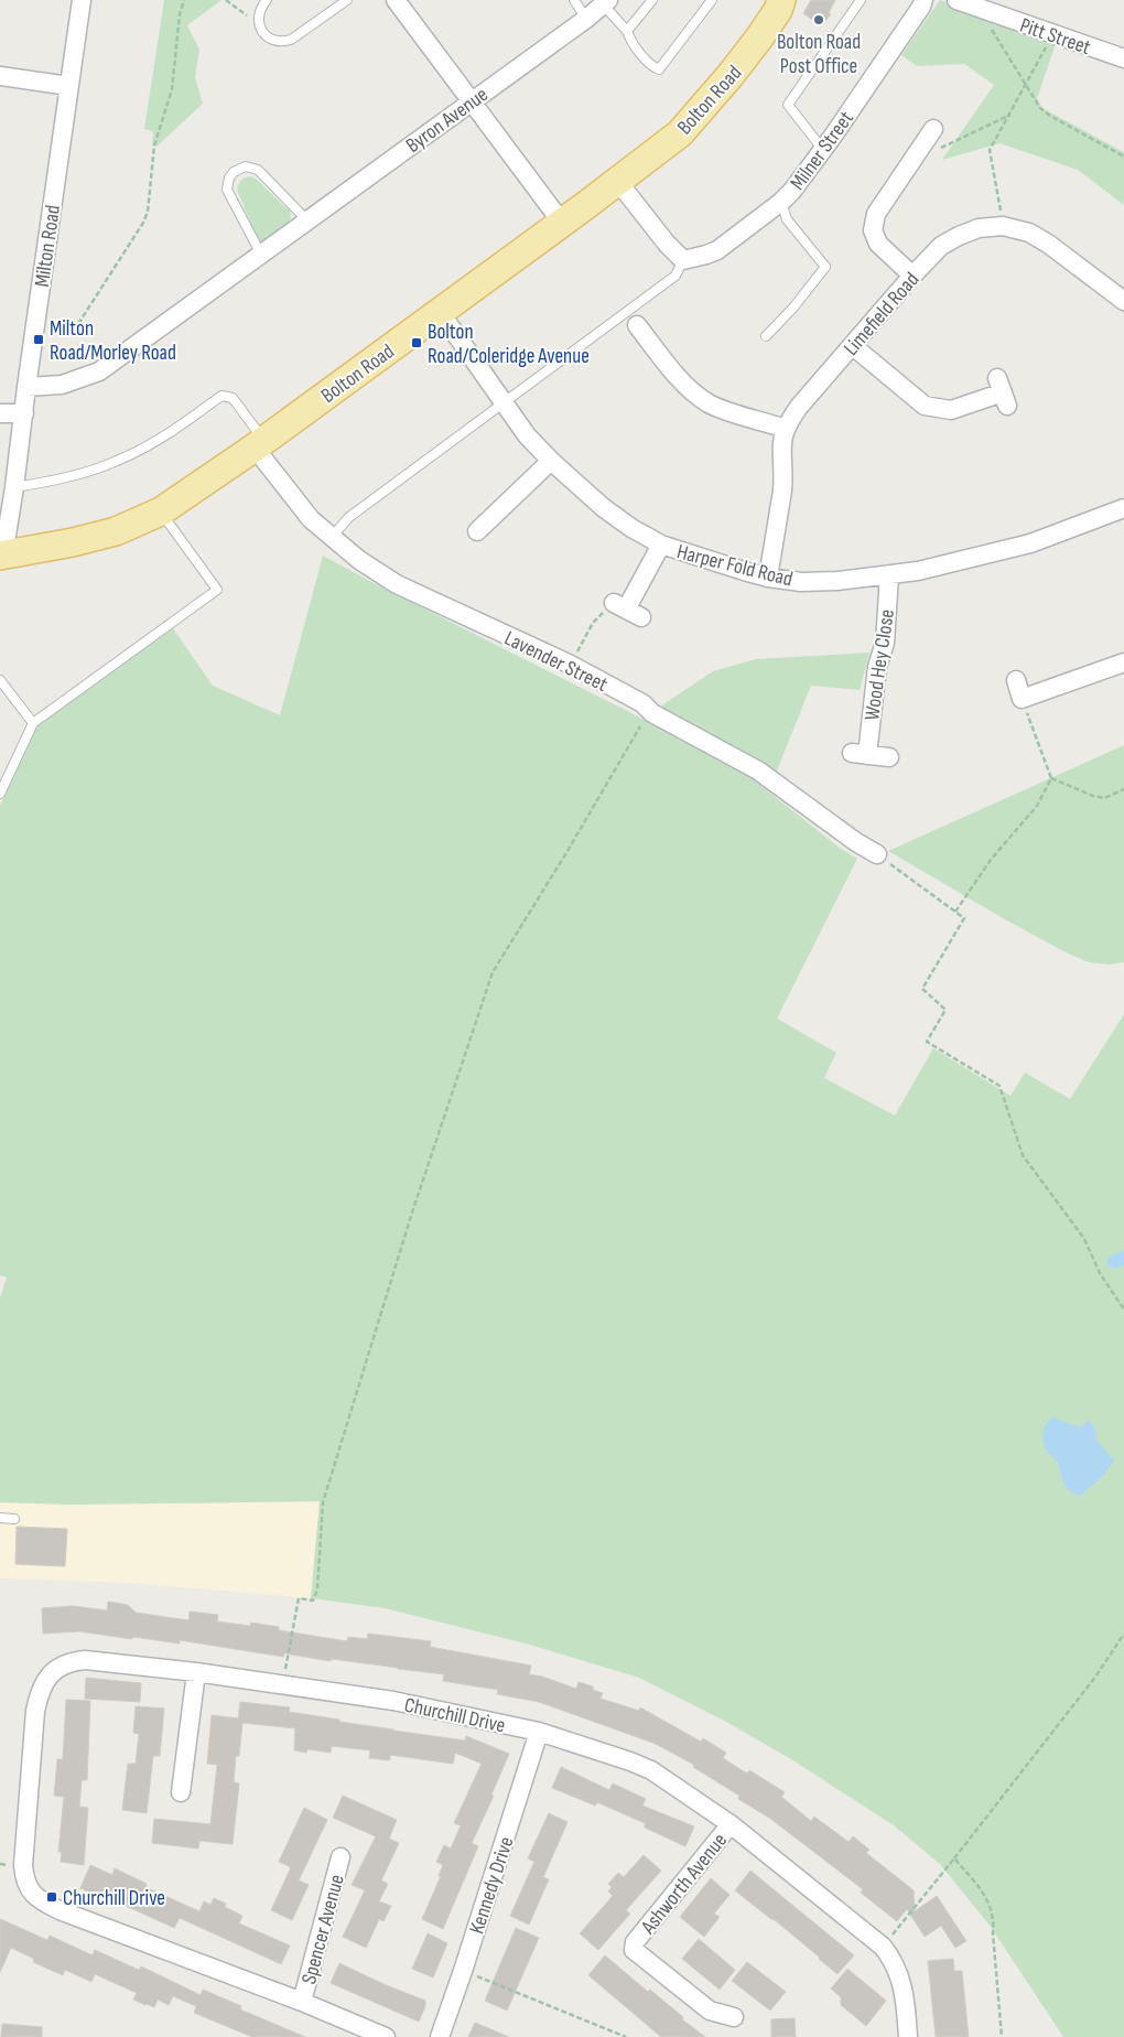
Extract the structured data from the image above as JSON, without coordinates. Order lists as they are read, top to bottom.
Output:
{
  "streets": {
    "main road": ["Bolton Road"],
    "street": [
      "Pitt Street",
      "Byron Avenue",
      "Milner Street",
      "Milton Road",
      "Limefield Road",
      "Harper Fold Road",
      "Lavender Street",
      "Wood Hey Close",
      "Churchill Drive",
      "Ashworth Avenue",
      "Kennedy Drive",
      "Spencer Avenue"
    ]
  },
  "crossings": [
    ["Bolton Road", "Milton Road"],
    ["Bolton Road", "Harper Fold Road"],
    ["Bolton Road", "Lavender Street"],
    ["Byron Avenue", "Milton Road"],
    ["Limefield Road", "Harper Fold Road"],
    ["Harper Fold Road", "Wood Hey Close"],
    ["Churchill Drive", "Ashworth Avenue"],
    ["Churchill Drive", "Kennedy Drive"],
    ["Churchill Drive", "Spencer Avenue"]
  ],
  "places": {
    "other": ["Bolton Road Post Office"],
    "transit": ["Milton Road/Morley Road", "Bolton Road/Coleridge Avenue", "Churchill Drive"]
  }
}
